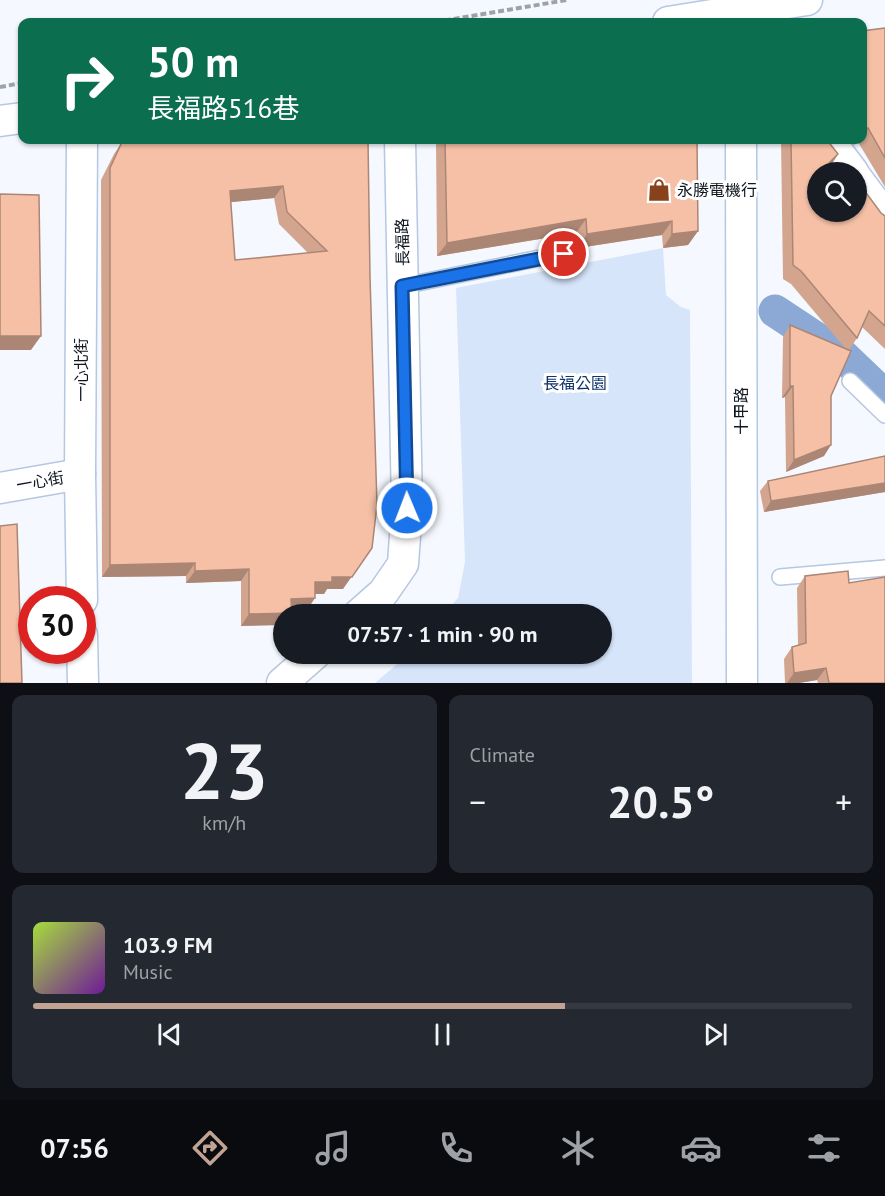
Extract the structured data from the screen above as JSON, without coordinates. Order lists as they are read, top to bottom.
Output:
{
  "streets": {
    "street": [
      "長福路",
      "一心北街",
      "十甲路",
      "一心街"
    ]
  },
  "crossings": [
    ["一心北街", "一心街"]
  ],
  "parks": ["長福公園"],
  "places": {
    "shop": ["永勝電機行"]
  },
  "page": {
    "turn": ["50 m", "長福路516巷"],
    "limit": "30",
    "trip": "07:57 · 1 min · 90 m",
    "tile": [
      ["23", "km/h"],
      "Climate"
    ],
    "heat": ["−", "20.5°", "+"],
    "song": ["103.9 FM", "Music"],
    "tabs": "07:56"
  }
}
